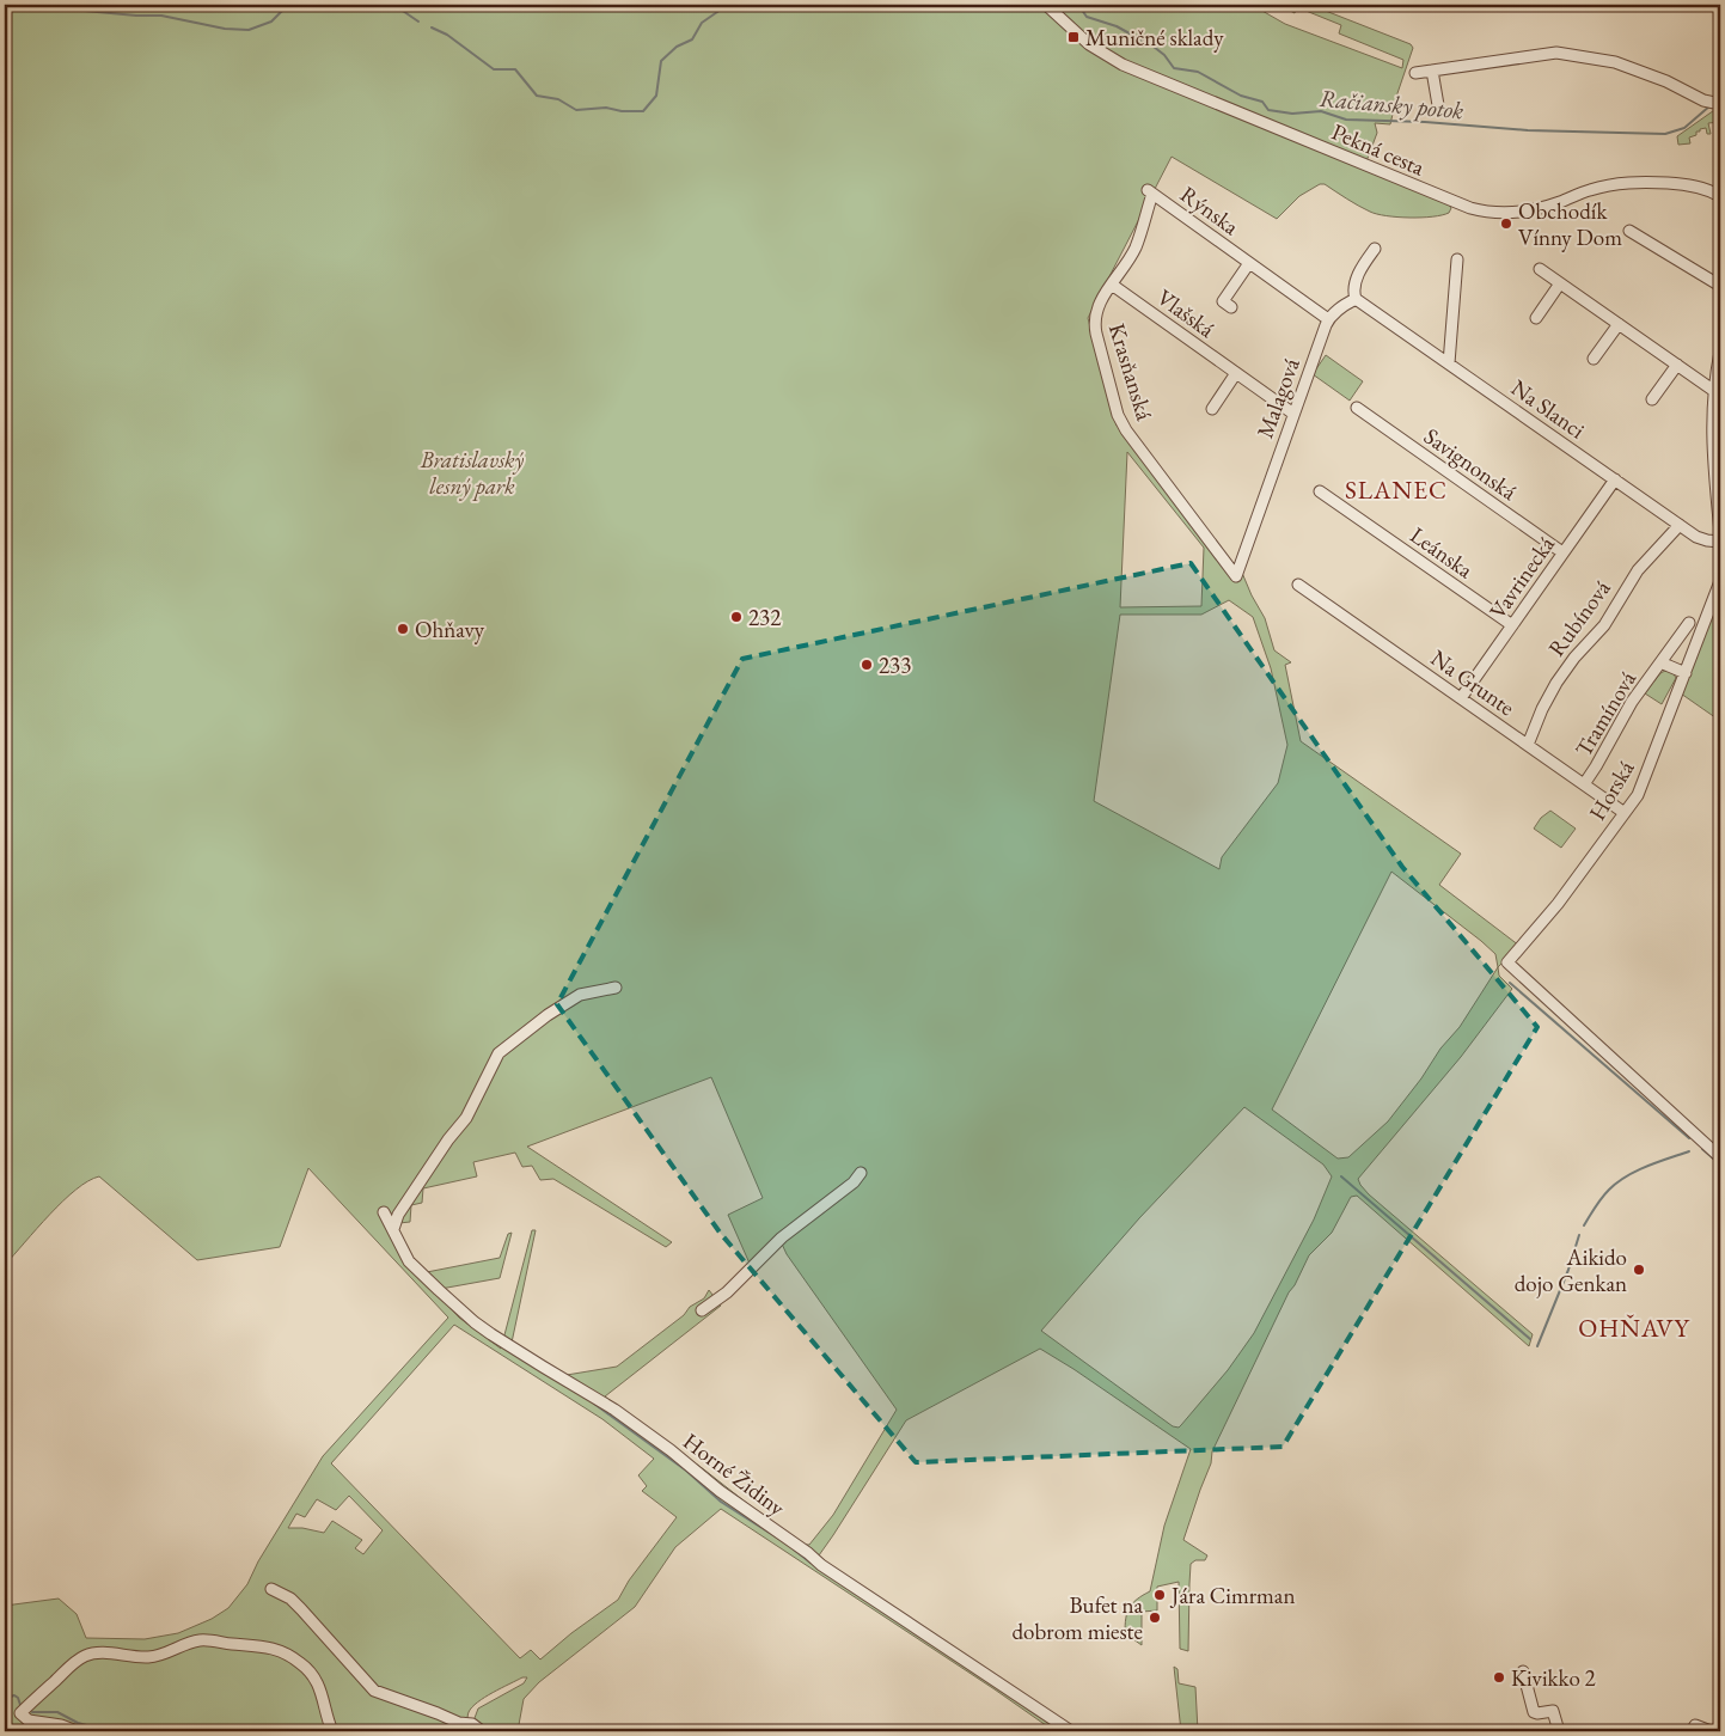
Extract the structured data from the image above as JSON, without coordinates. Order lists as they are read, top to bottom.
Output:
{
  "streets": {
    "street": [
      "Pekná cesta",
      "Rýnska",
      "Vlašská",
      "Krasňanská",
      "Malagová",
      "Na Slanci",
      "Savignonská",
      "Leánska",
      "Vavrinecká",
      "Rubínová",
      "Na Grunte",
      "Tramínová",
      "Horská",
      "Horné Židiny"
    ]
  },
  "crossings": [
    ["Rýnska", "Krasňanská"],
    ["Rýnska", "Malagová"],
    ["Vlašská", "Krasňanská"],
    ["Vlašská", "Malagová"],
    ["Krasňanská", "Malagová"],
    ["Na Slanci", "Vavrinecká"],
    ["Na Slanci", "Rubínová"],
    ["Savignonská", "Vavrinecká"],
    ["Leánska", "Vavrinecká"],
    ["Vavrinecká", "Na Grunte"],
    ["Rubínová", "Na Grunte"],
    ["Na Grunte", "Tramínová"],
    ["Na Grunte", "Horská"],
    ["Tramínová", "Horská"]
  ],
  "districts": ["SLANEC", "OHŇAVY"],
  "water": ["Račiansky potok"],
  "parks": ["Bratislavský lesný park"],
  "places": {
    "transit": ["Muničné sklady"],
    "other": [
      "Obchodík Vínny Dom",
      "232",
      "Ohňavy",
      "233",
      "Aikido dojo Genkan",
      "Jára Cimrman",
      "Bufet na dobrom mieste",
      "Kivikko 2"
    ]
  }
}
